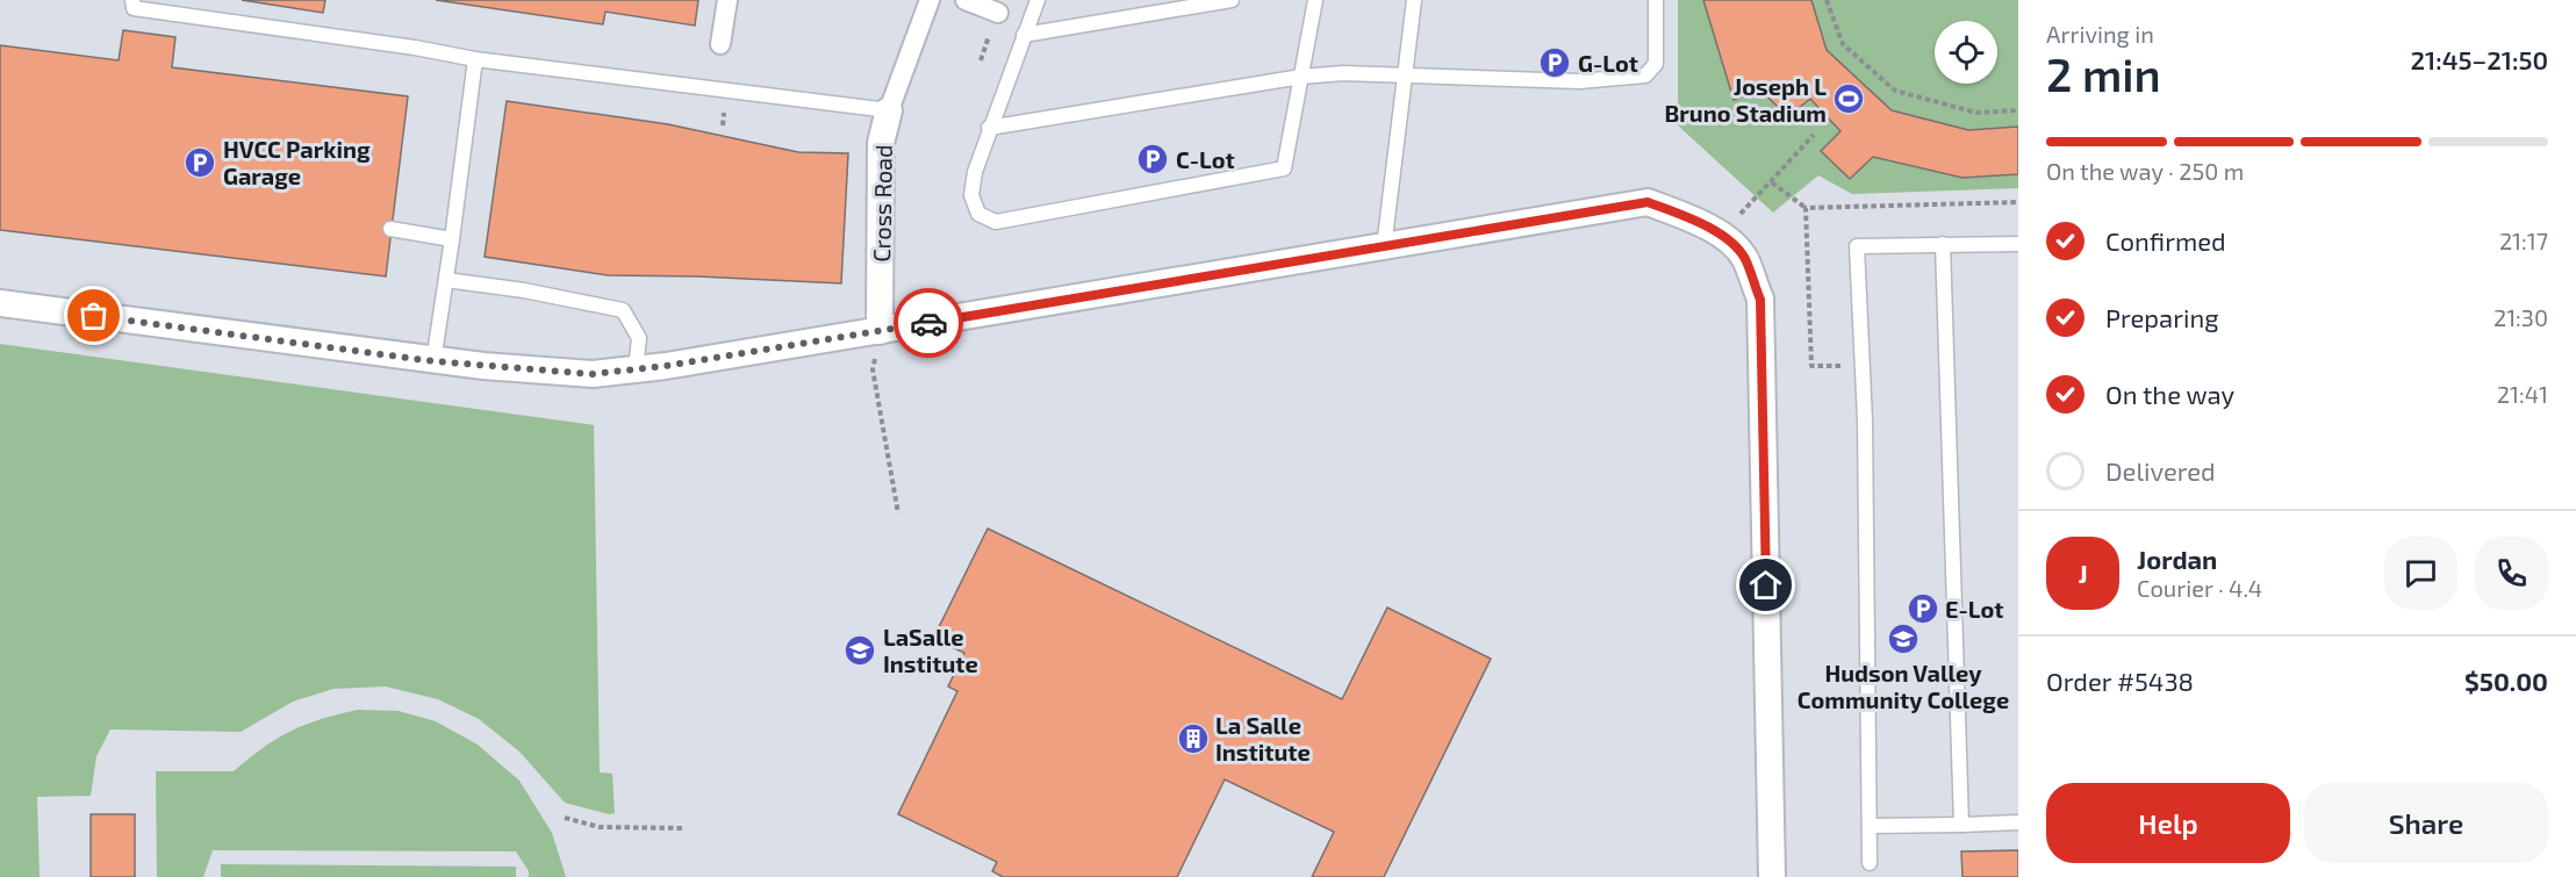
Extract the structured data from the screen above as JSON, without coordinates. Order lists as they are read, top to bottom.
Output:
{
  "streets": {
    "street": ["Cross Road"]
  },
  "places": {
    "parking": [
      "G-Lot",
      "C-Lot",
      "HVCC Parking Garage",
      "E-Lot"
    ],
    "sports": ["Joseph L Bruno Stadium"],
    "school or university": ["Hudson Valley Community College", "LaSalle Institute"],
    "building": ["La Salle Institute"]
  },
  "page": {
    "heading": ["2 min", "Arriving in", "21:45–21:50"],
    "panel": [
      "Jordan",
      "Courier · 4.4",
      "Order #5438",
      "$50.00"
    ],
    "bar": "On the way · 250 m",
    "list": [
      ["Confirmed", "21:17"],
      ["Preparing", "21:30"],
      ["On the way", "21:41"],
      "Delivered"
    ],
    "round": "J",
    "buttons": ["Help", "Share"]
  }
}
